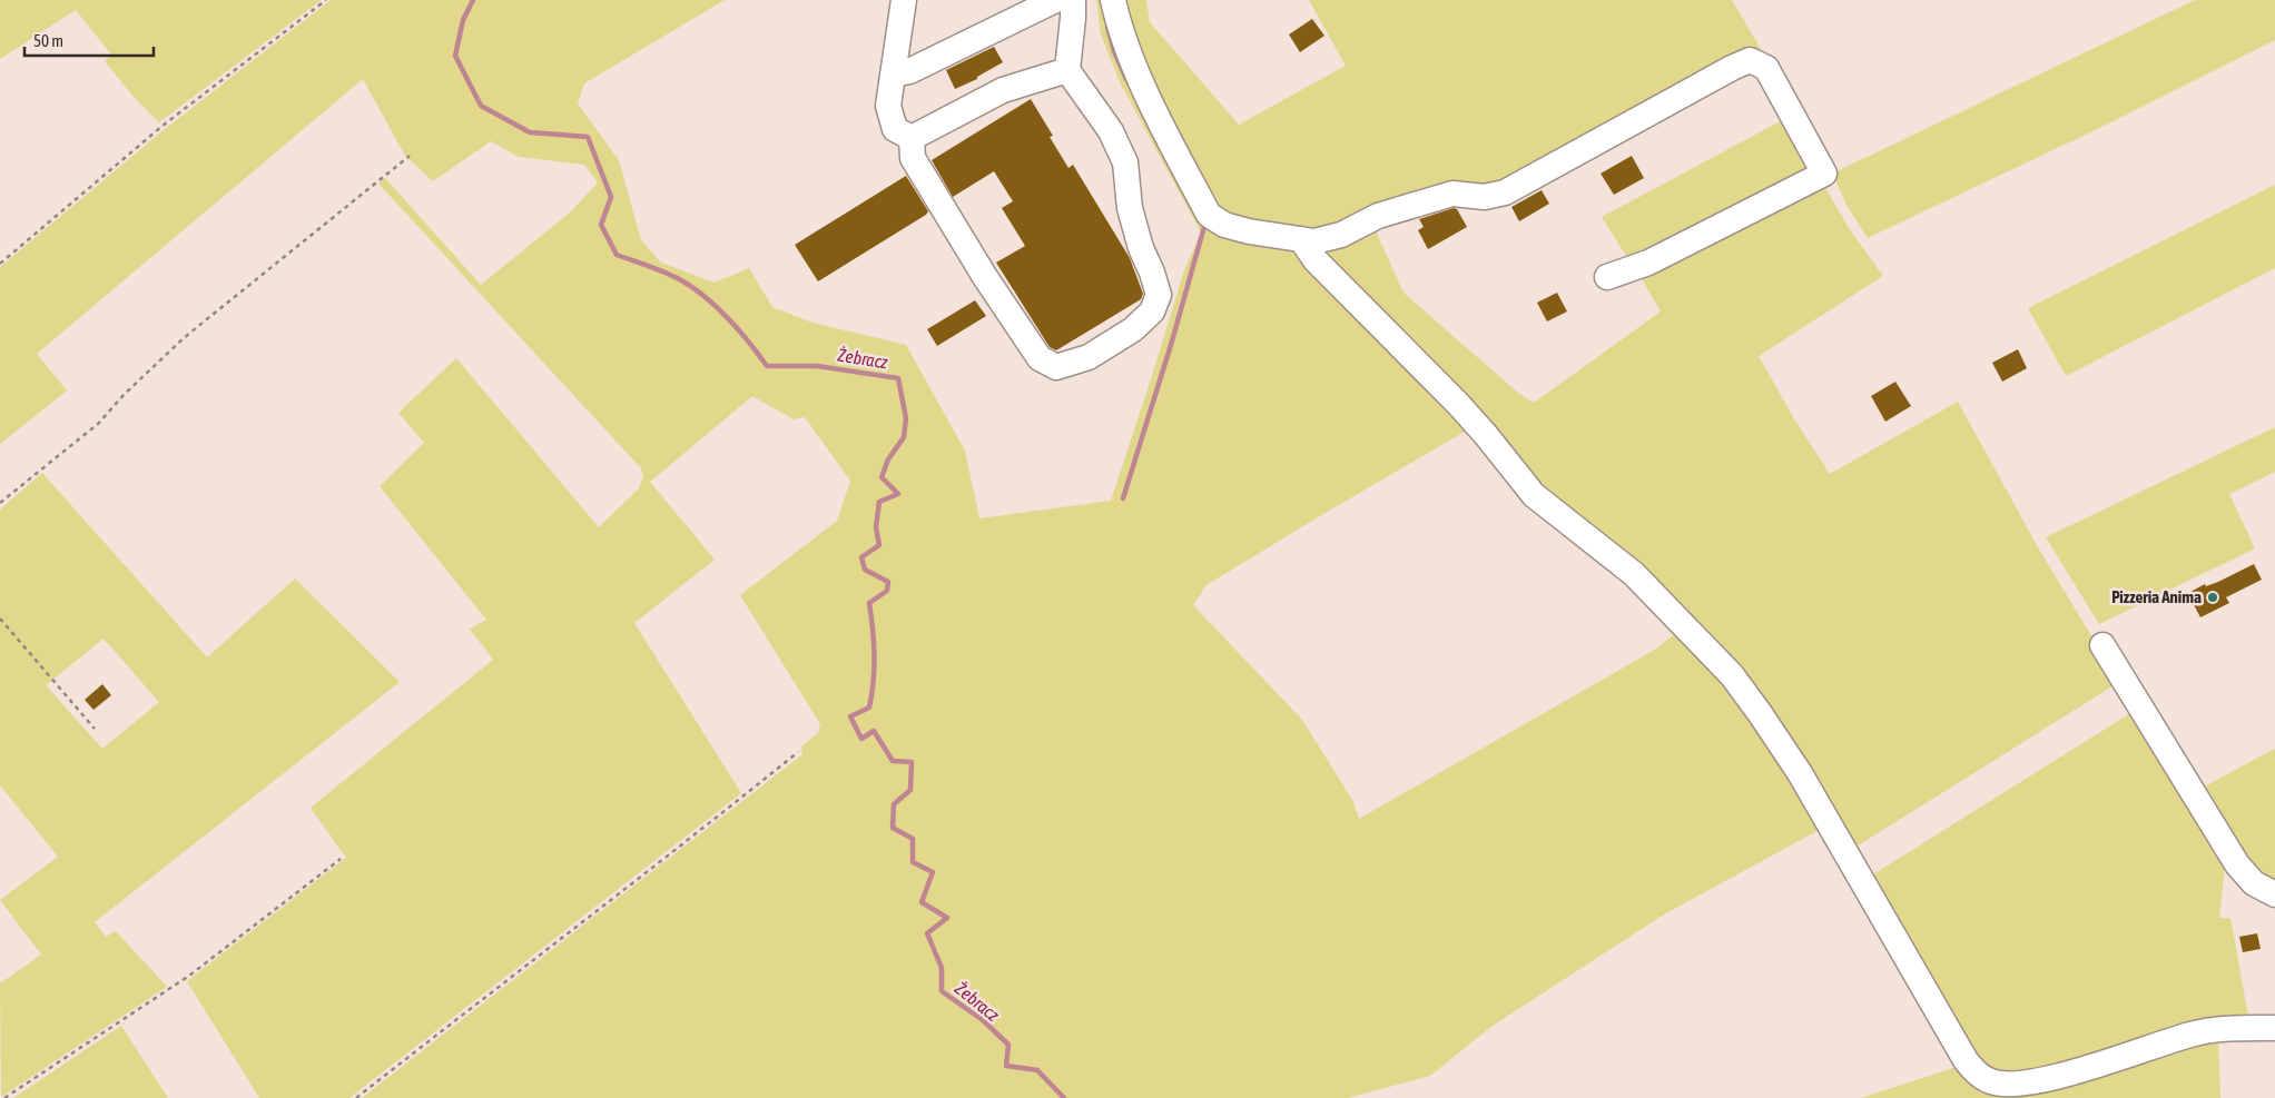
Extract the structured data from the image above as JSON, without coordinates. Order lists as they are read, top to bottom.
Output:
{
  "water": ["Żebracz"],
  "places": ["Pizzeria Anima"],
  "scale_bar": "50 m"
}
